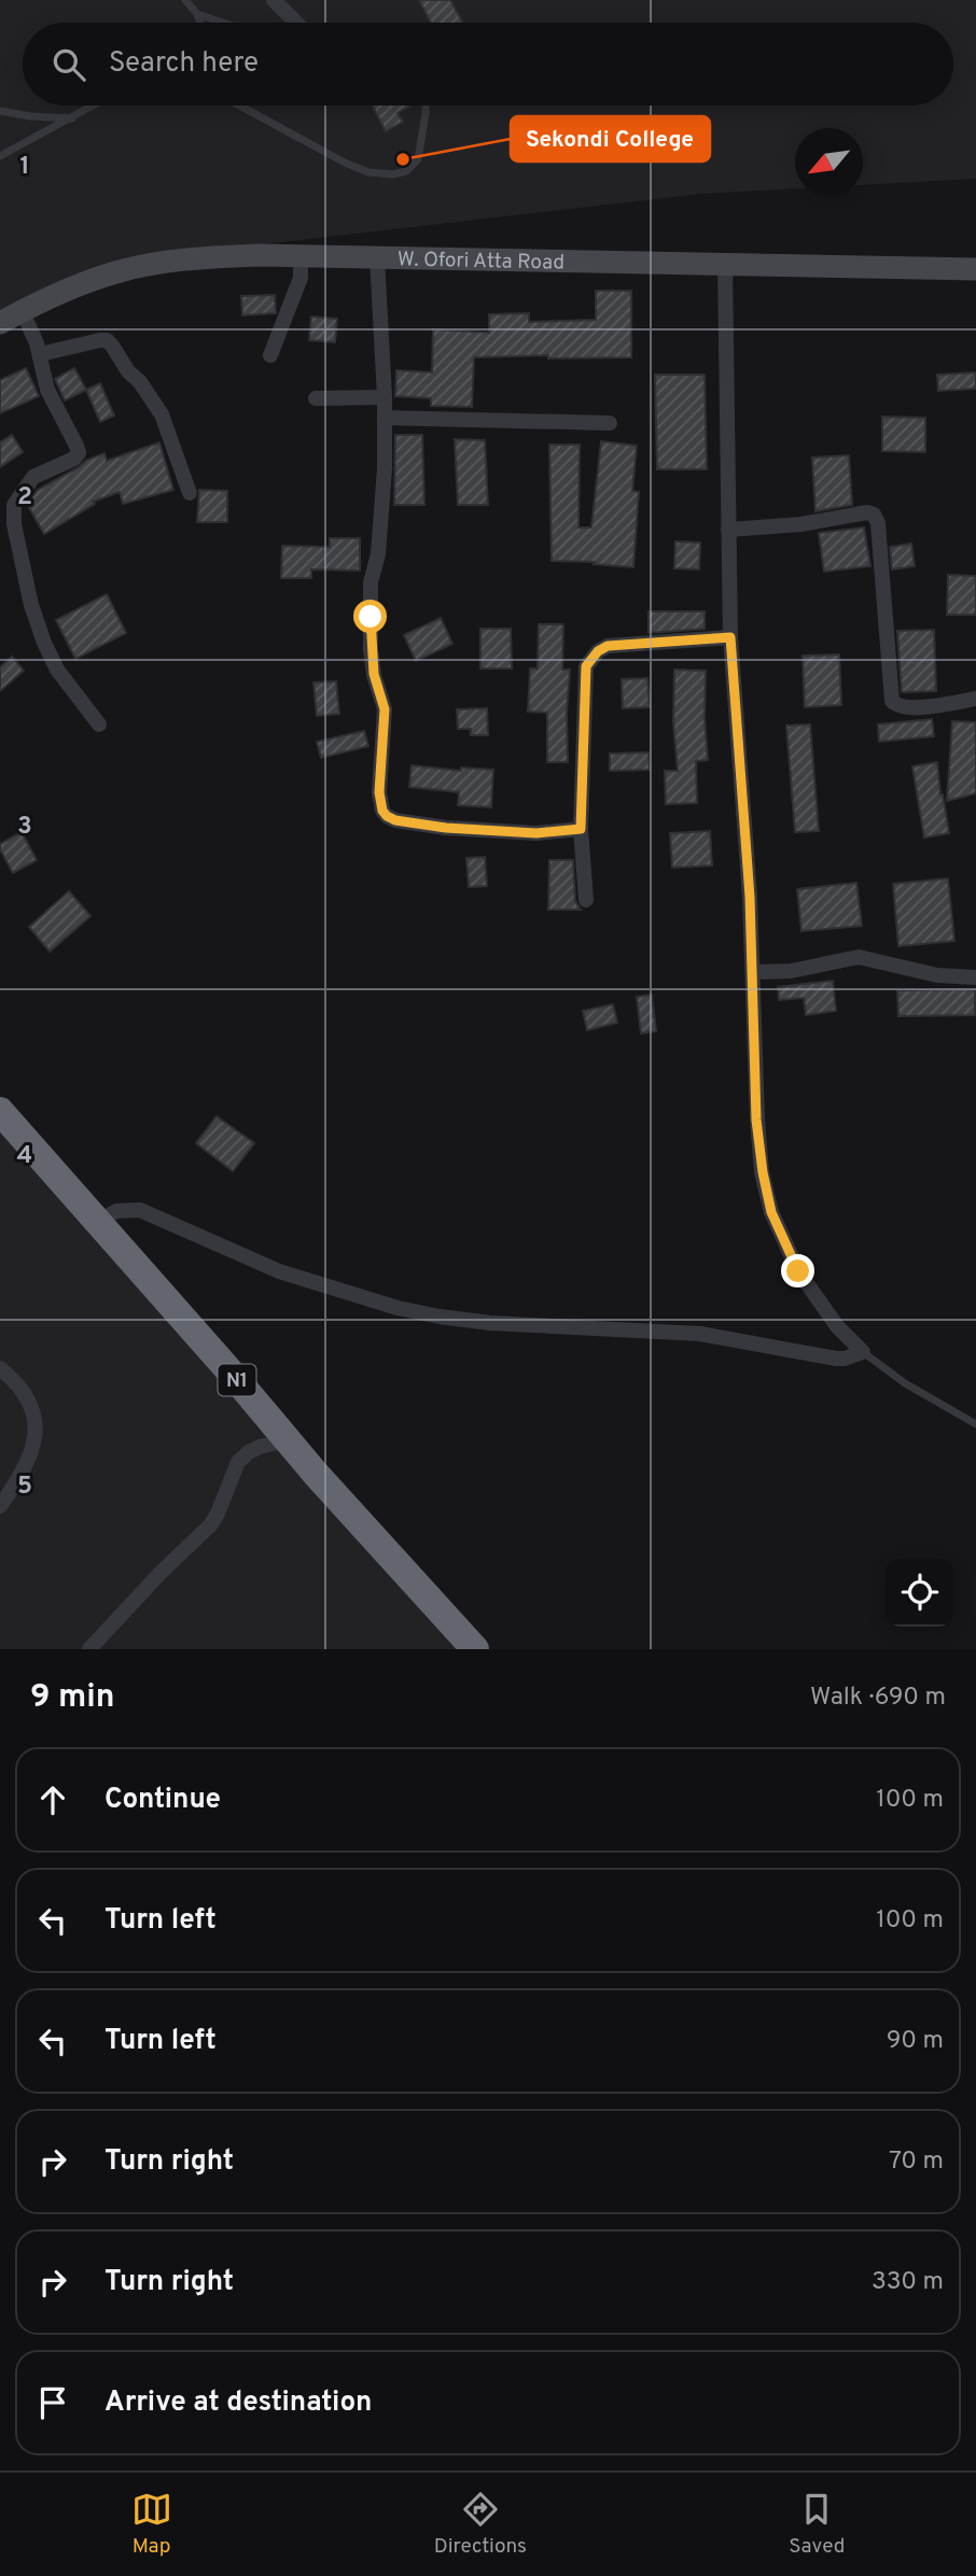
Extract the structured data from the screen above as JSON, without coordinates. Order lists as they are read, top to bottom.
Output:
{
  "streets": {
    "highway": ["N1"],
    "main road": ["W. Ofori Atta Road"]
  },
  "places": ["Sekondi College"],
  "north": "bottom left",
  "page": {
    "search": "Search here",
    "heading": ["9 min", "Walk · 690 m"],
    "list": [
      ["Continue", "100 m"],
      ["Turn left", "100 m"],
      ["Turn left", "90 m"],
      ["Turn right", "70 m"],
      ["Turn right", "330 m"],
      "Arrive at destination"
    ],
    "nav": ["Map", "Directions", "Saved"]
  },
  "grid": {
    "rows": [
      "1",
      "2",
      "3",
      "4",
      "5"
    ]
  }
}
